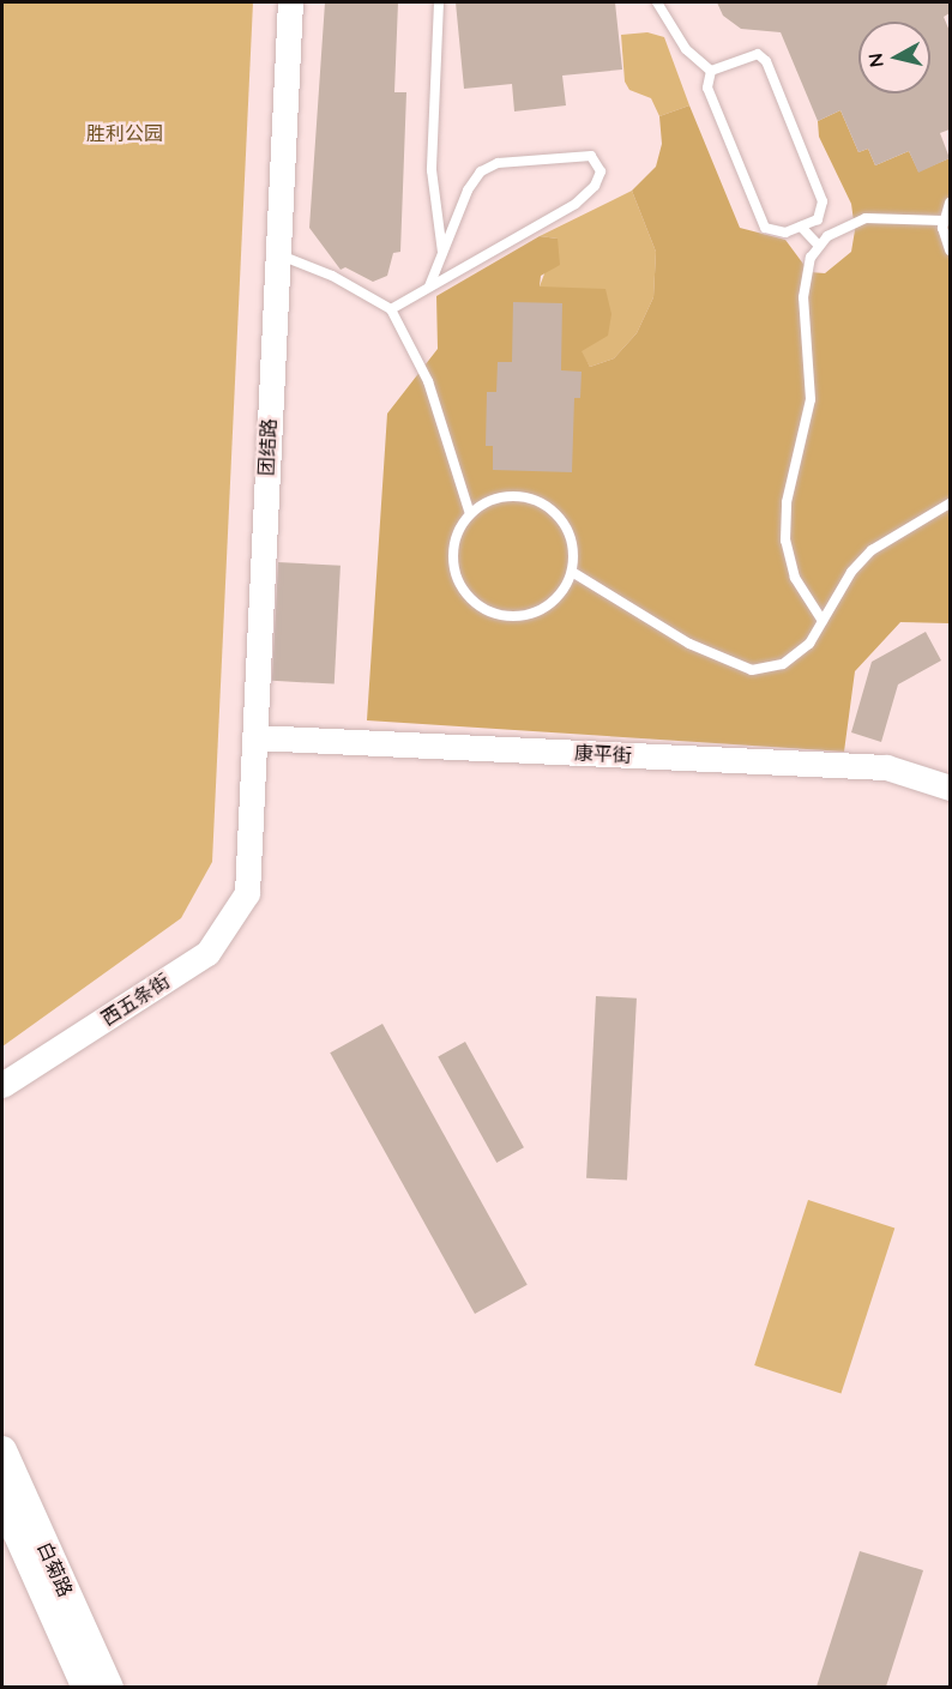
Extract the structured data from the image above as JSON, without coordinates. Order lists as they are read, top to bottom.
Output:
{
  "streets": {
    "main road": ["白菊路"],
    "street": ["团结路", "康平街", "西五条街"]
  },
  "crossings": [
    ["团结路", "康平街"],
    ["团结路", "西五条街"]
  ],
  "parks": ["胜利公园"],
  "north": "left"
}
